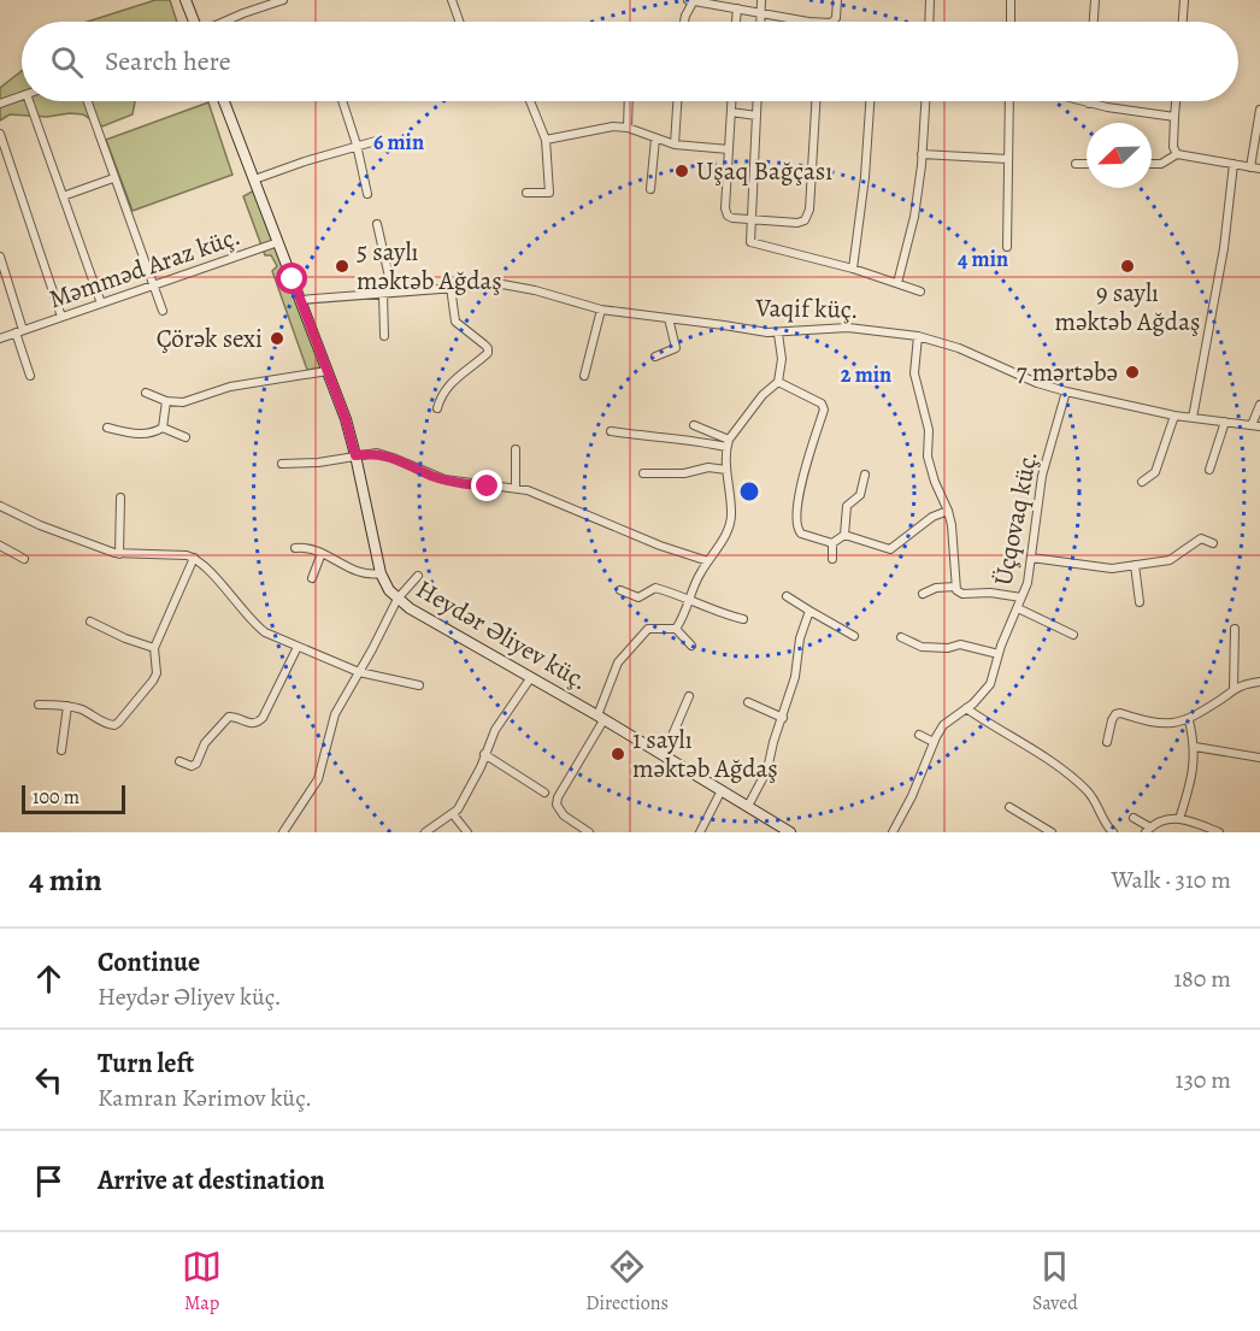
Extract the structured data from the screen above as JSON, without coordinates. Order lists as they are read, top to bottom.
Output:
{
  "streets": {
    "main road": ["Heydər Əliyev küç."],
    "street": ["Məmməd Araz küç.", "Vaqif küç.", "Üçqovaq küç."]
  },
  "crossings": [
    ["Məmməd Araz küç.", "Heydər Əliyev küç."],
    ["Vaqif küç.", "Üçqovaq küç."],
    ["Vaqif küç.", "Heydər Əliyev küç."]
  ],
  "places": [
    "Uşaq Bağçası",
    "5 saylı məktəb Ağdaş",
    "9 saylı məktəb Ağdaş",
    "Çörək sexi",
    "7 mərtəbə",
    "1 saylı məktəb Ağdaş"
  ],
  "scale_bar": "100 m",
  "north": "bottom left",
  "page": {
    "search": "Search here",
    "scale": "100 m",
    "heading": ["4 min", "Walk · 310 m"],
    "list": [
      ["Continue", "Heydər Əliyev küç.", "180 m"],
      ["Turn left", "Kamran Kərimov küç.", "130 m"],
      "Arrive at destination"
    ],
    "nav": ["Map", "Directions", "Saved"]
  },
  "rings": ["6 min", "4 min", "2 min"]
}
